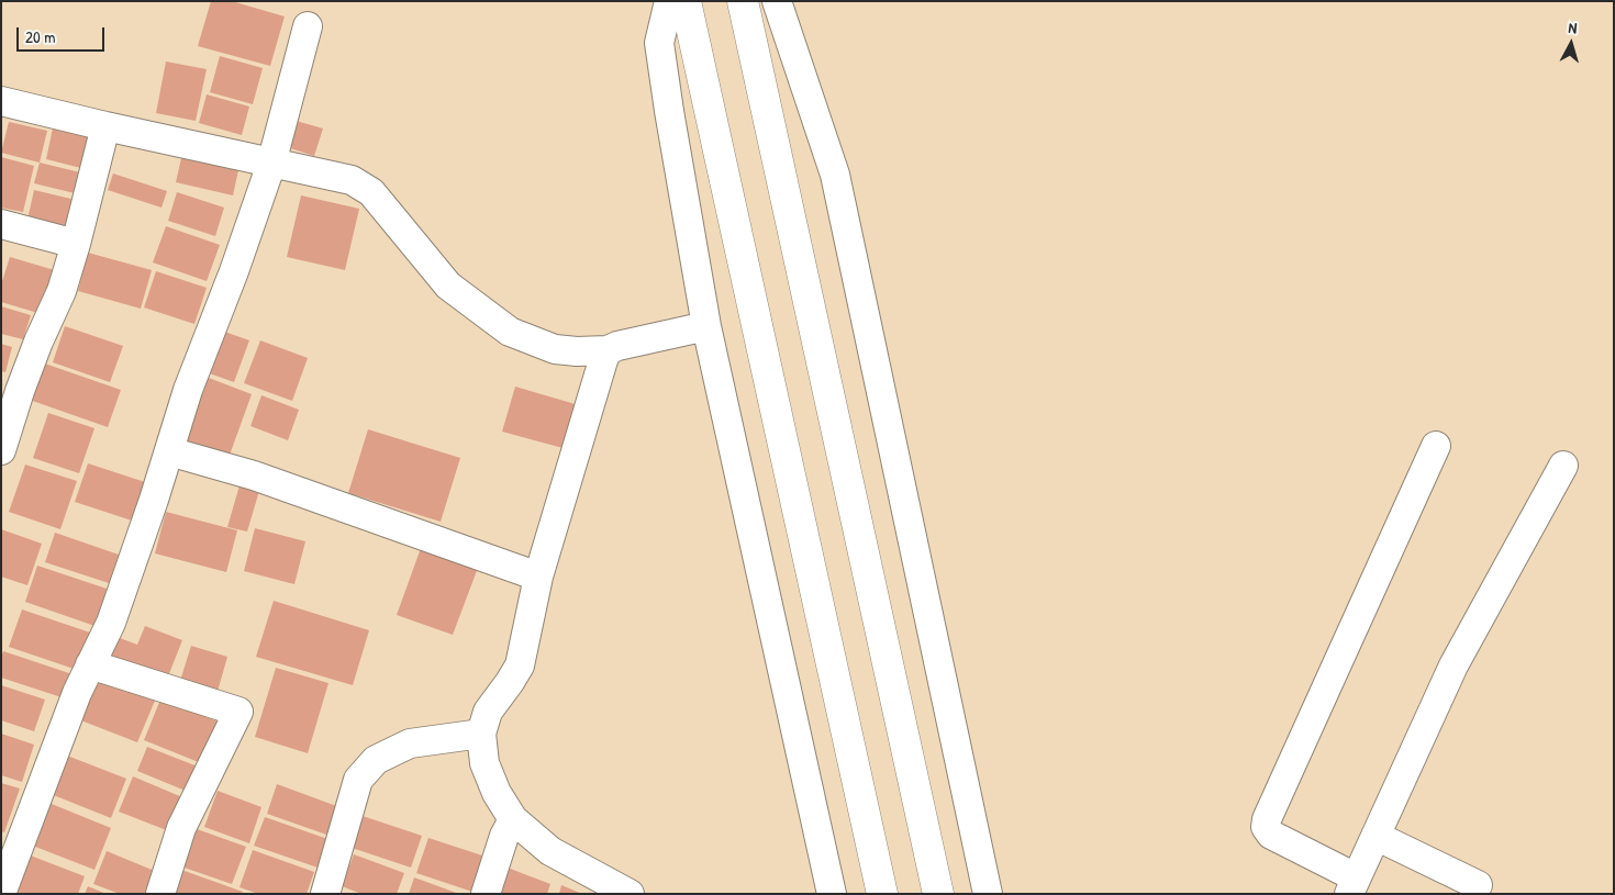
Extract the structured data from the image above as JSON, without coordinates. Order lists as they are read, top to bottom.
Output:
{
  "scale_bar": "20 m",
  "north": "top"
}
